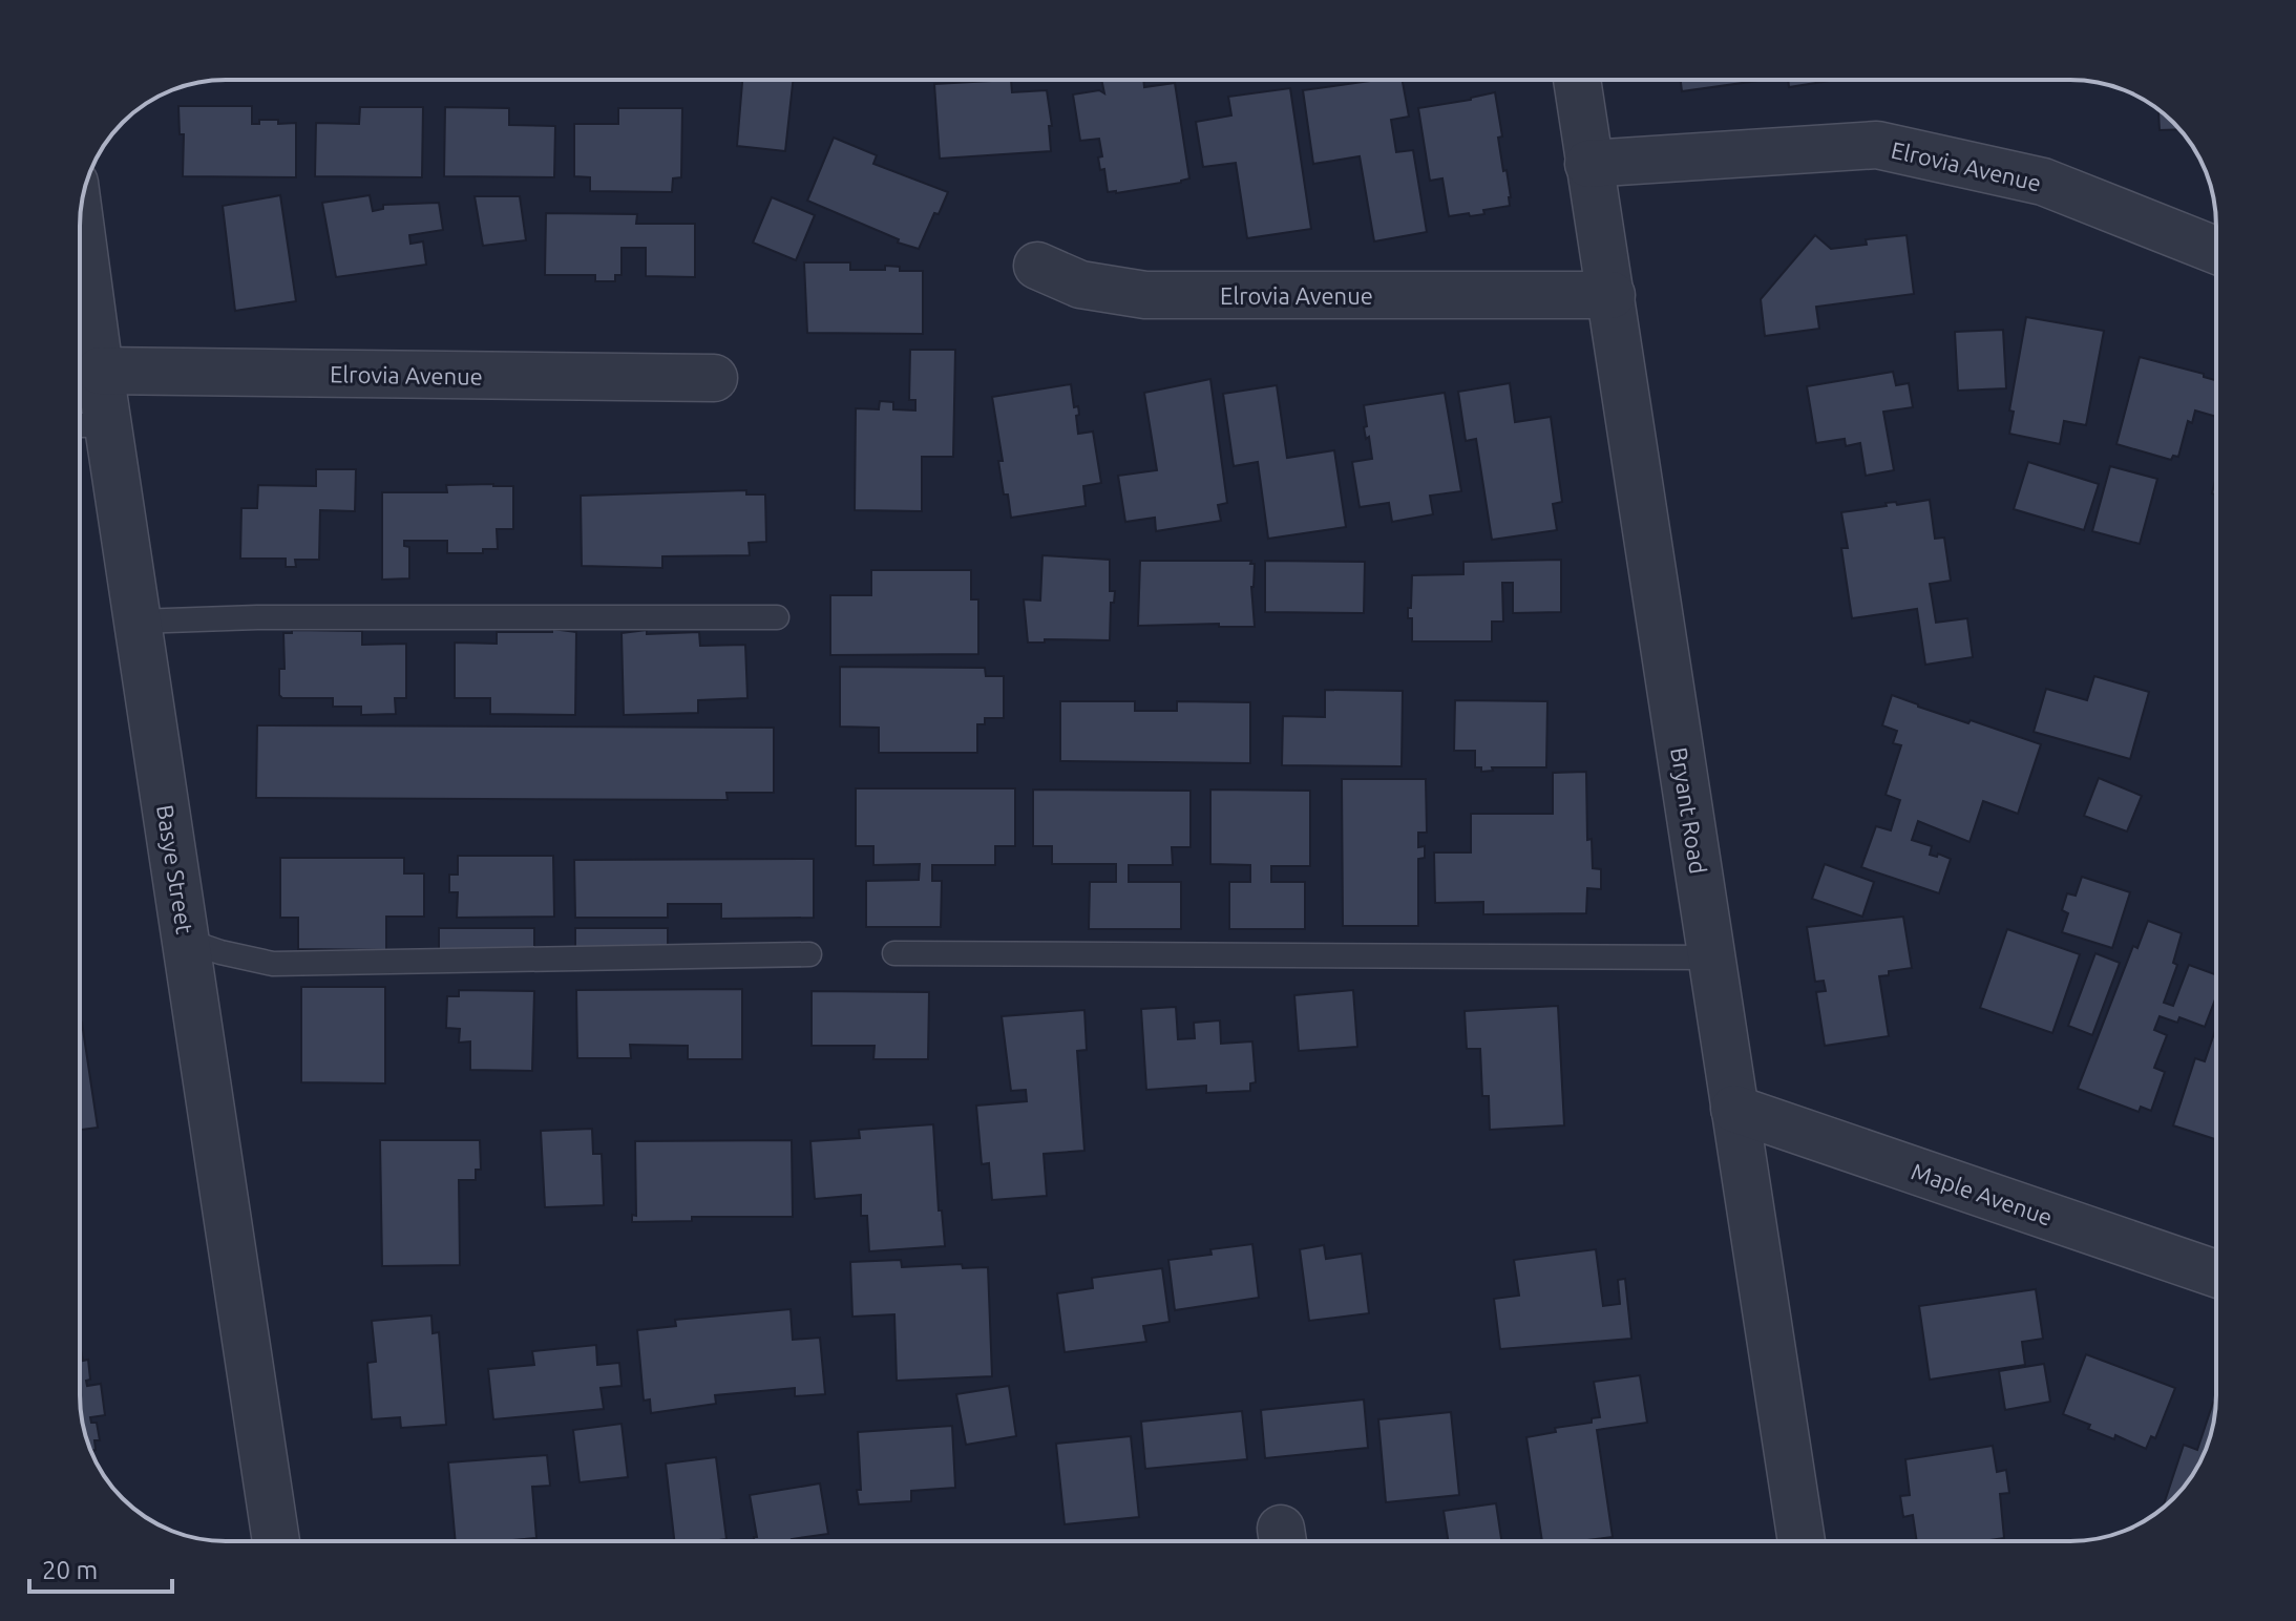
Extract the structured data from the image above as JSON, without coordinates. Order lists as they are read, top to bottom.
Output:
{
  "streets": {
    "street": [
      "Elrovia Avenue",
      "Bryant Road",
      "Basye Street",
      "Maple Avenue"
    ]
  },
  "crossings": [
    ["Elrovia Avenue", "Bryant Road"],
    ["Elrovia Avenue", "Basye Street"],
    ["Bryant Road", "Maple Avenue"]
  ],
  "scale_bar": "20 m"
}
